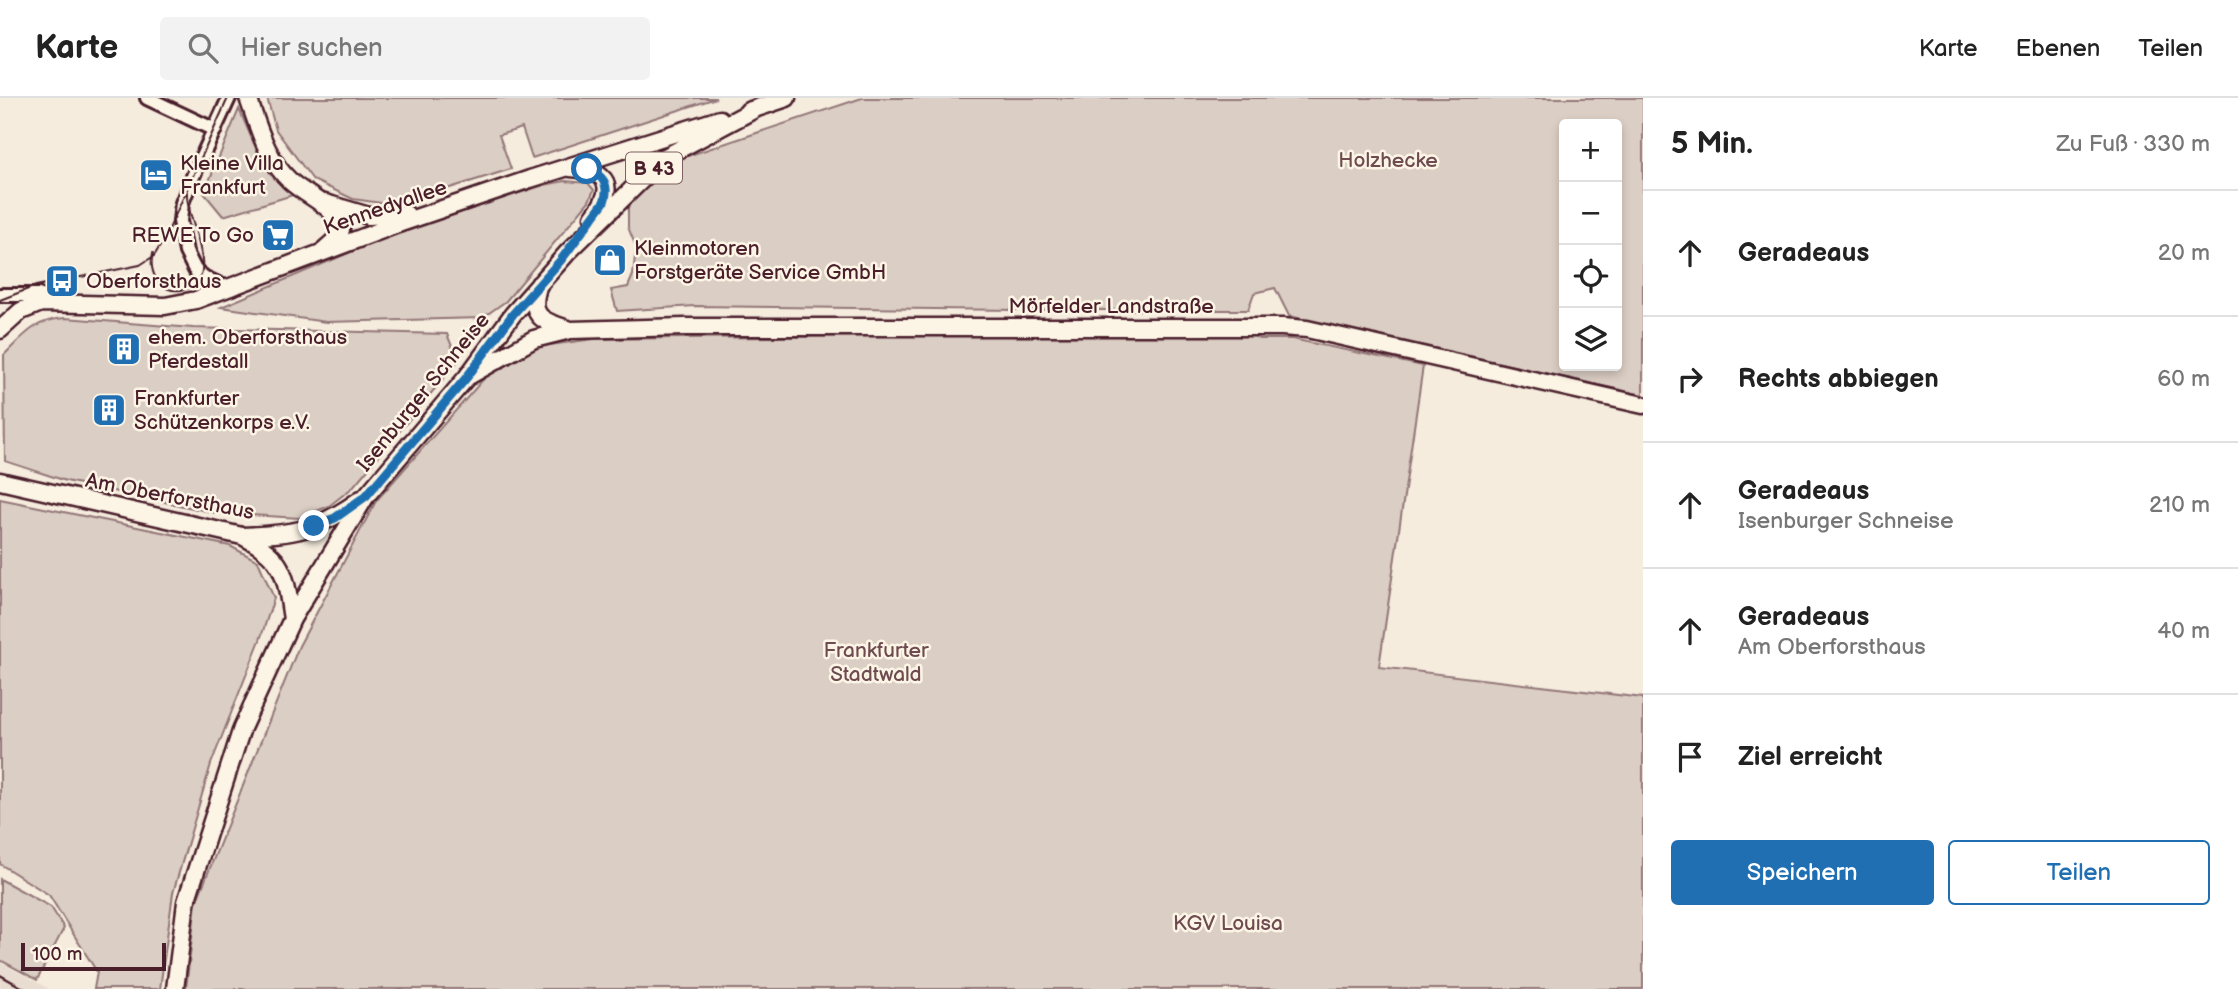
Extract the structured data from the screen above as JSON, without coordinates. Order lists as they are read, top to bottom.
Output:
{
  "streets": {
    "main road": [
      "B 43",
      "Kennedyallee",
      "Mörfelder Landstraße",
      "Isenburger Schneise",
      "Am Oberforsthaus"
    ]
  },
  "crossings": [
    ["Kennedyallee", "Isenburger Schneise"],
    ["Mörfelder Landstraße", "Isenburger Schneise"],
    ["Isenburger Schneise", "Am Oberforsthaus"]
  ],
  "parks": ["Holzhecke", "Frankfurter Stadtwald", "KGV Louisa"],
  "places": {
    "hotel": ["Kleine Villa Frankfurt"],
    "supermarket": ["REWE To Go"],
    "shop": ["Kleinmotoren Forstgeräte Service GmbH"],
    "bus stop": ["Oberforsthaus"],
    "building": ["ehem. Oberforsthaus Pferdestall", "Frankfurter Schützenkorps e.V."]
  },
  "scale_bar": "100 m",
  "page": {
    "header": "Karte",
    "search": "Hier suchen",
    "nav": ["Karte", "Ebenen", "Teilen"],
    "heading": ["5 Min.", "Zu Fuß · 330 m"],
    "map_buttons": ["+", "−"],
    "list": [
      ["Geradeaus", "20 m"],
      ["Rechts abbiegen", "60 m"],
      ["Geradeaus", "Isenburger Schneise", "210 m"],
      ["Geradeaus", "Am Oberforsthaus", "40 m"],
      "Ziel erreicht"
    ],
    "buttons": ["Speichern", "Teilen"],
    "scale": "100 m"
  }
}
